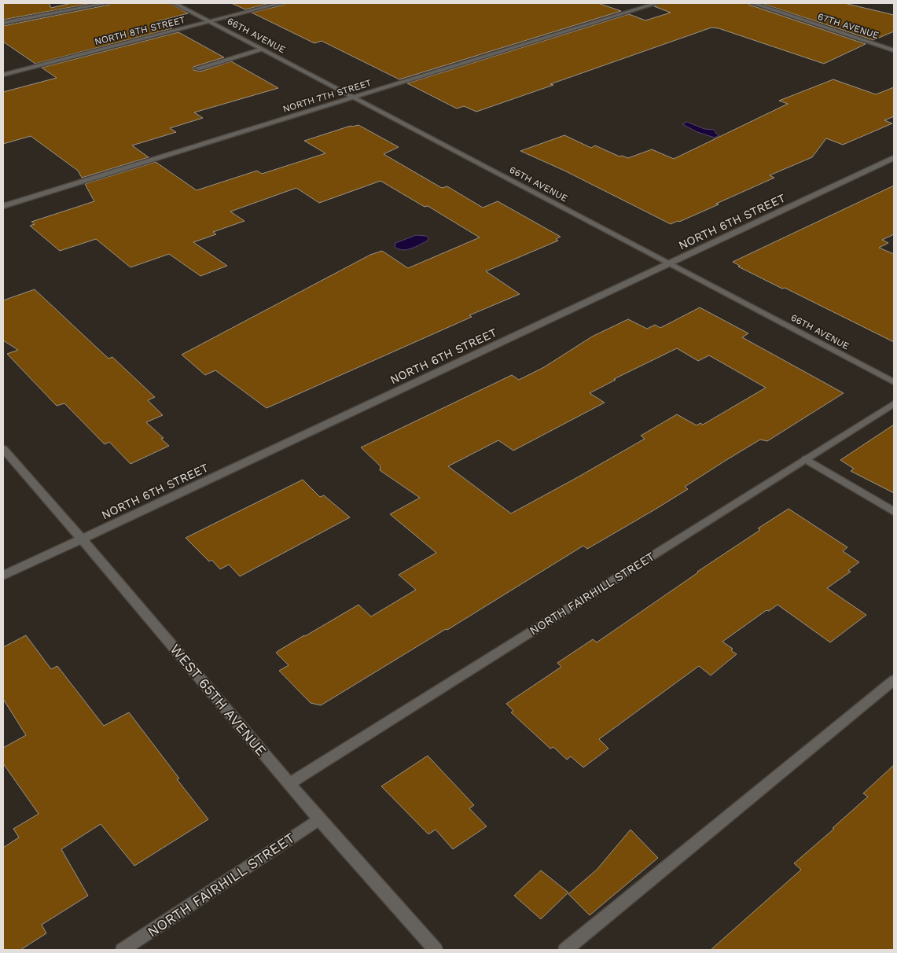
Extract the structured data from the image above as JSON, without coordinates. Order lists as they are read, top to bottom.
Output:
{
  "streets": {
    "street": [
      "67TH AVENUE",
      "NORTH 8TH STREET",
      "66TH AVENUE",
      "NORTH 7TH STREET",
      "NORTH 6TH STREET",
      "NORTH FAIRHILL STREET",
      "WEST 65TH AVENUE"
    ]
  },
  "crossings": [
    ["NORTH 8TH STREET", "66TH AVENUE"],
    ["66TH AVENUE", "NORTH 7TH STREET"],
    ["66TH AVENUE", "NORTH 6TH STREET"],
    ["NORTH 6TH STREET", "WEST 65TH AVENUE"],
    ["NORTH FAIRHILL STREET", "WEST 65TH AVENUE"]
  ]
}
